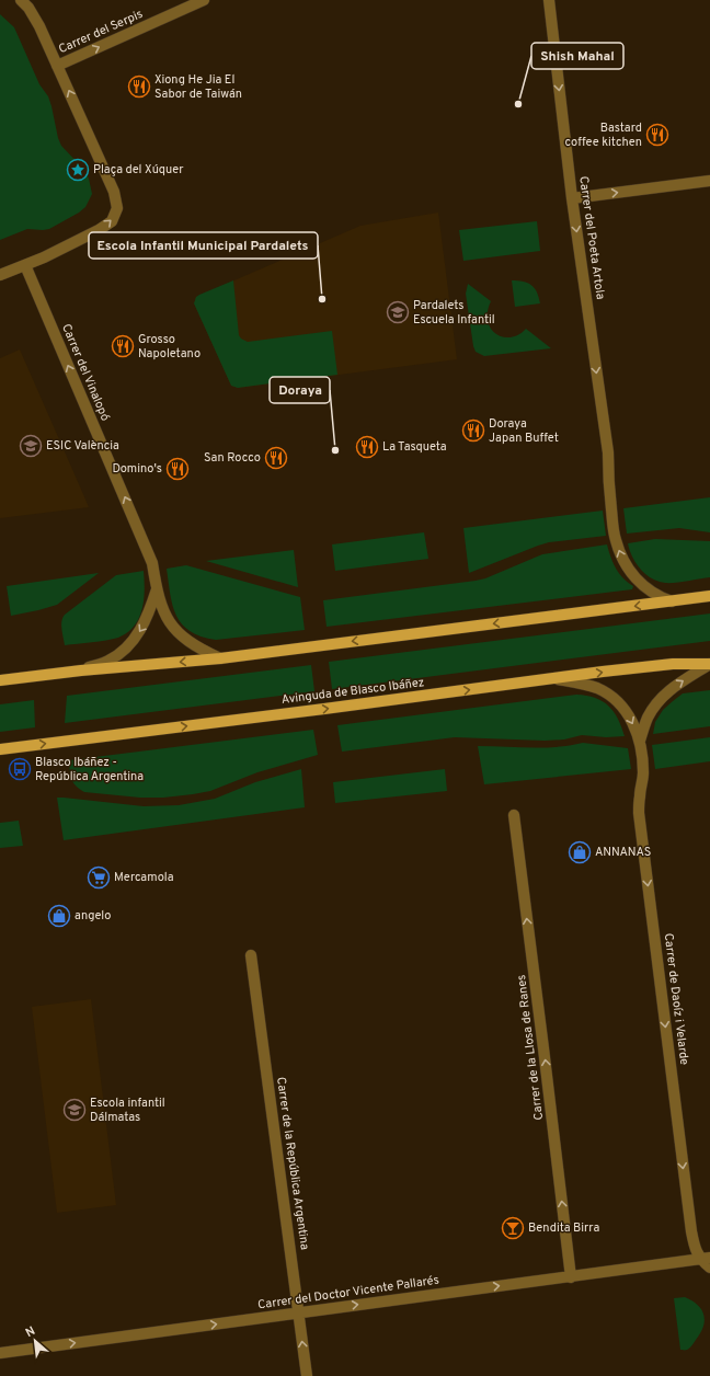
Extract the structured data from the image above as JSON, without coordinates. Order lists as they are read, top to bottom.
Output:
{
  "streets": {
    "main road": ["Avinguda de Blasco Ibáñez"],
    "street": [
      "Carrer del Serpis",
      "Carrer del Poeta Artola",
      "Carrer del Vinalopó",
      "Carrer de Daoíz i Velarde",
      "Carrer de la Llosa de Ranes",
      "Carrer de la República Argentina",
      "Carrer del Doctor Vicente Pallarés"
    ]
  },
  "crossings": [
    ["Avinguda de Blasco Ibáñez", "Carrer de Daoíz i Velarde"],
    ["Carrer de Daoíz i Velarde", "Carrer del Doctor Vicente Pallarés"],
    ["Carrer de la Llosa de Ranes", "Carrer del Doctor Vicente Pallarés"],
    ["Carrer de la República Argentina", "Carrer del Doctor Vicente Pallarés"]
  ],
  "one_way": [
    "Carrer del Serpis",
    "Carrer del Vinalopó",
    "Carrer de la Llosa de Ranes",
    "Carrer del Doctor Vicente Pallarés"
  ],
  "places": {
    "restaurant": [
      "Xiong He Jia El Sabor de Taiwán",
      "Bastard coffee kitchen",
      "Grosso Napoletano",
      "Doraya Japan Buffet",
      "La Tasqueta",
      "San Rocco",
      "Domino's"
    ],
    "other": ["Shish Mahal", "Escola Infantil Municipal Pardalets", "Doraya"],
    "place": ["Plaça del Xúquer"],
    "school or university": ["Pardalets Escuela Infantil", "ESIC València", "Escola infantil Dálmatas"],
    "bus stop": ["Blasco Ibáñez - República Argentina"],
    "shop": ["ANNANAS", "angelo"],
    "supermarket": ["Mercamola"],
    "bar": ["Bendita Birra"]
  },
  "north": "top left"
}
